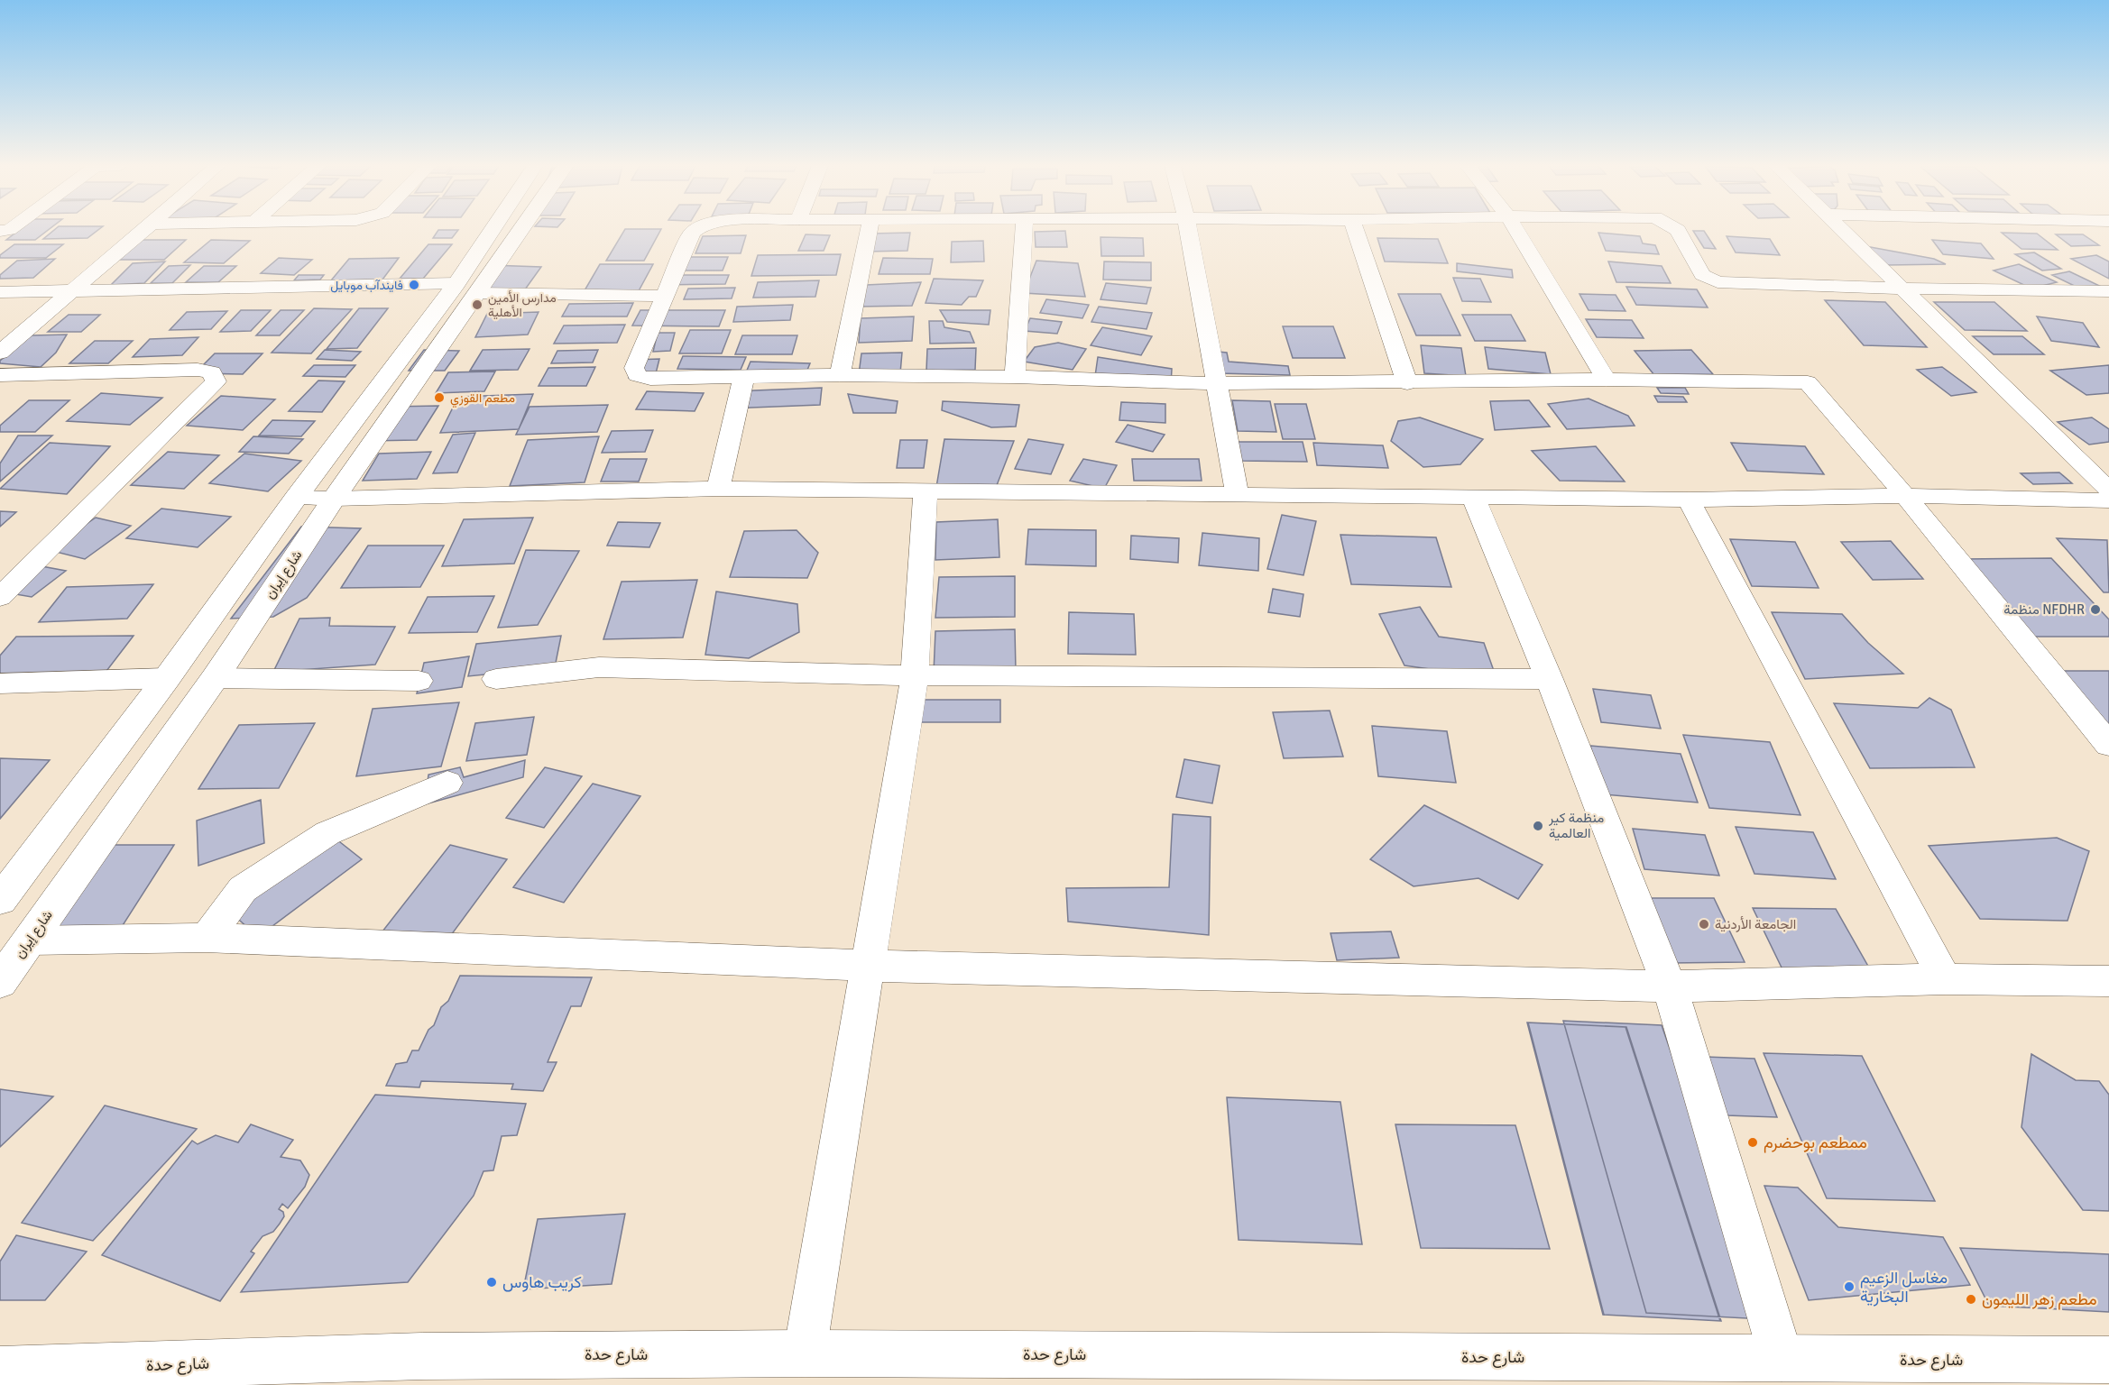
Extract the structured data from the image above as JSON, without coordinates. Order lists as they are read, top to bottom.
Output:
{
  "streets": {
    "street": ["شارع إيران", "شارع حدة"]
  },
  "places": [
    "فايندآب موبايل",
    "مدارس الأمين الأهلية",
    "مطعم القوزي",
    "منظمة NFDHR",
    "منظمة كير العالمية",
    "الجامعة الأردنية",
    "ممطعم بوحضرم",
    "كريب هاوس",
    "مغاسل الزعيم البخارية",
    "مطعم زهر الليمون"
  ]
}
